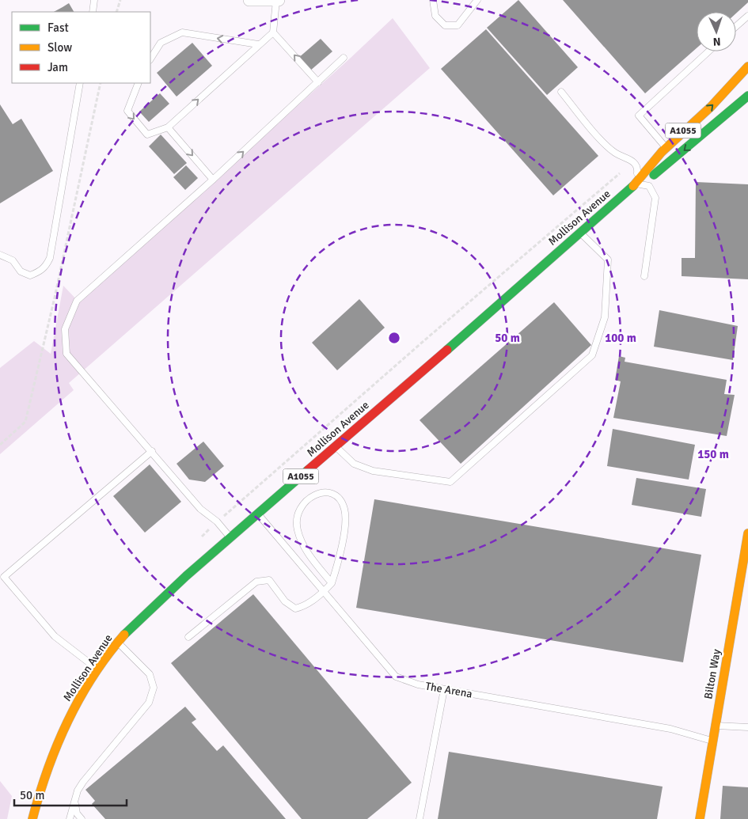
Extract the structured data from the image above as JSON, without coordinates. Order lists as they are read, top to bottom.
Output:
{
  "streets": {
    "main road": ["A1055", "Mollison Avenue", "Bilton Way"],
    "lane": ["The Arena"]
  },
  "crossings": [
    ["Mollison Avenue", "The Arena"],
    ["Bilton Way", "The Arena"]
  ],
  "legend": ["Fast", "Slow", "Jam"],
  "scale_bar": "50 m",
  "north": "bottom",
  "rings": ["50 m", "100 m", "150 m"]
}
